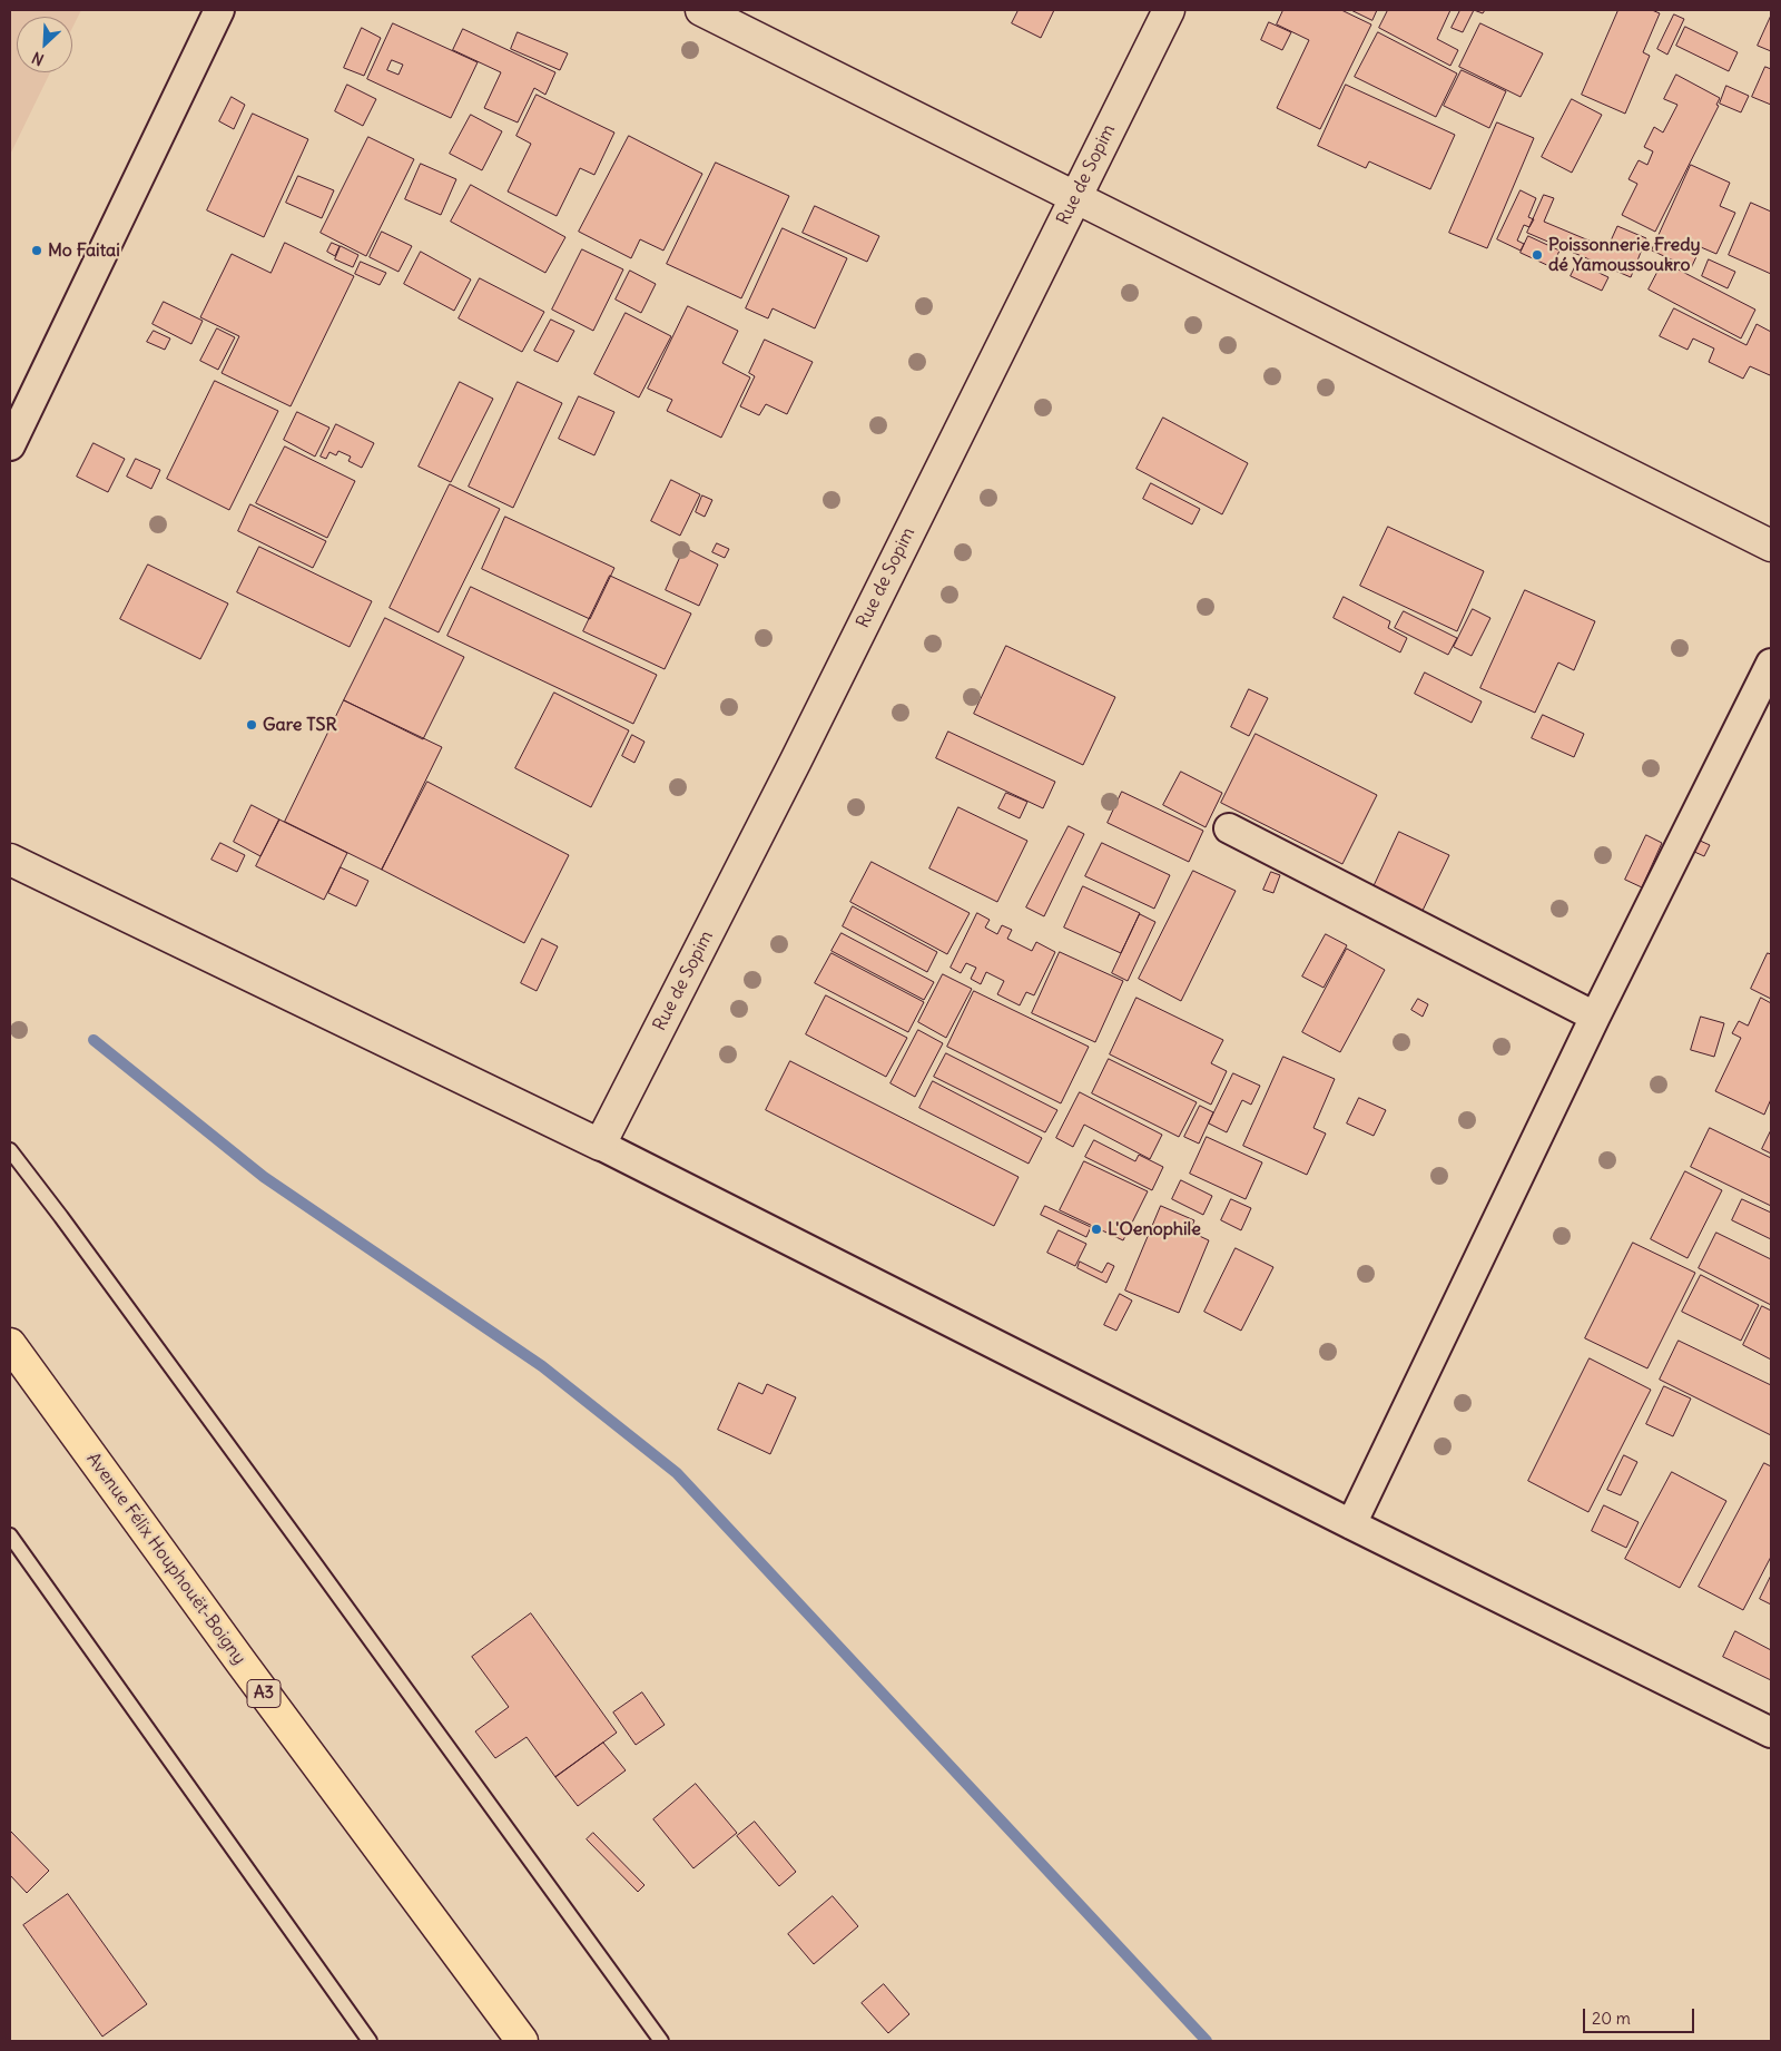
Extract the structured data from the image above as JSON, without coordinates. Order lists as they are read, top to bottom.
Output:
{
  "streets": {
    "highway": ["Avenue Félix Houphouët-Boigny", "A3"],
    "street": ["Rue de Sopim"]
  },
  "places": [
    "Mo Faitai",
    "Poissonnerie Fredy dé Yamoussoukro",
    "Gare TSR",
    "L'Oenophile"
  ],
  "scale_bar": "20 m",
  "north": "bottom left"
}
